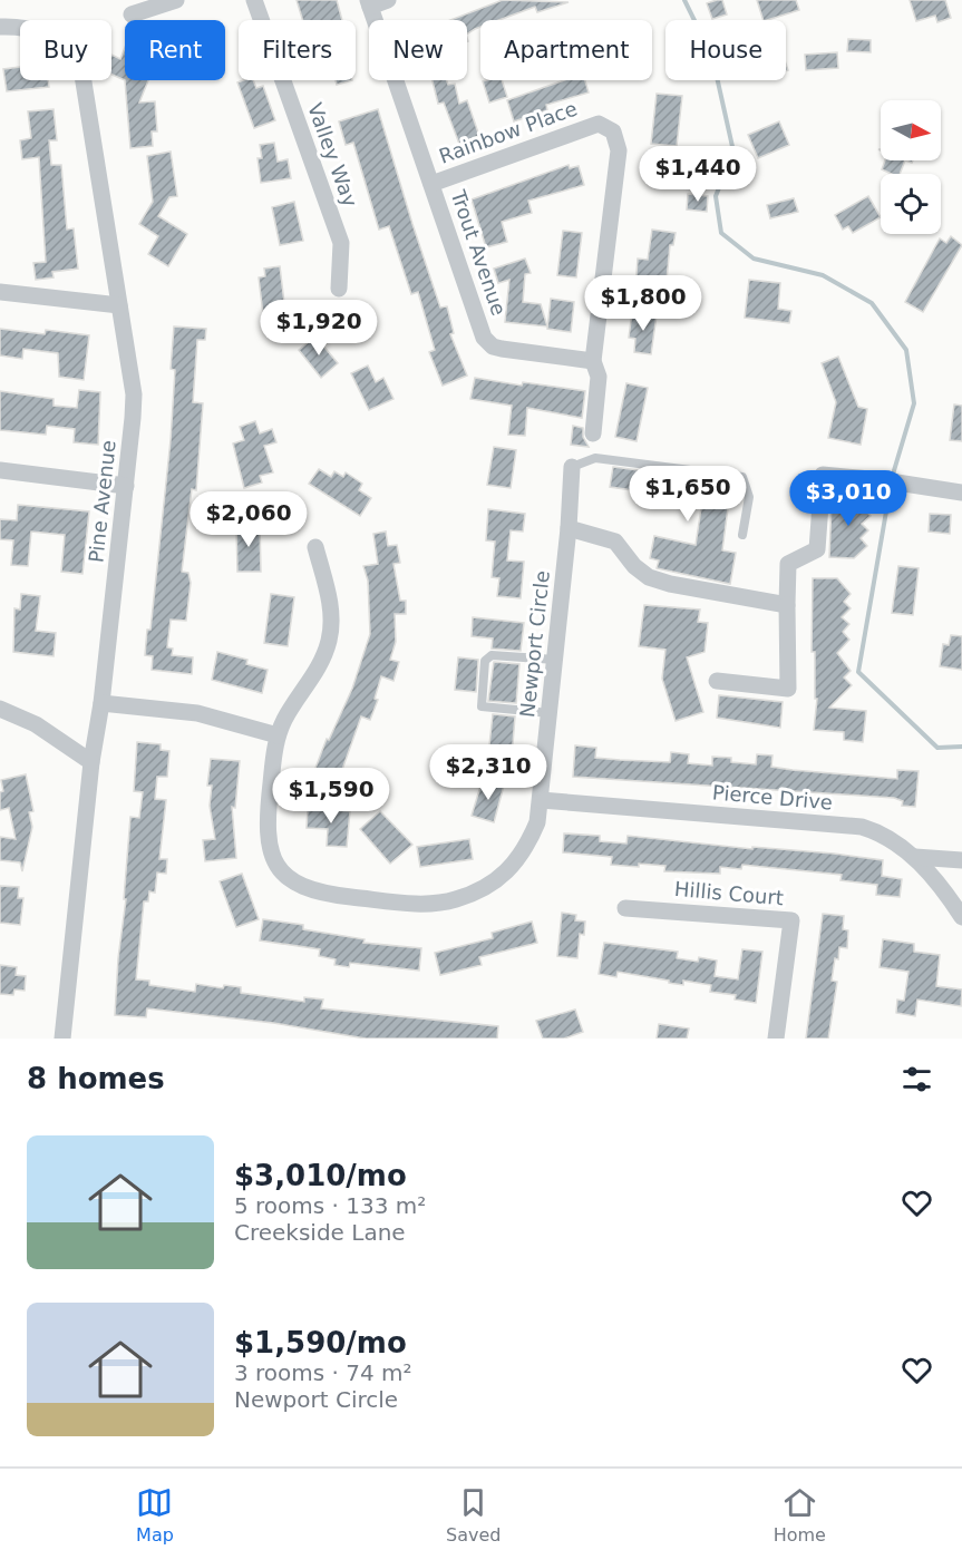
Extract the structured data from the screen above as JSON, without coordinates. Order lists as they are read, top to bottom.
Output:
{
  "streets": {
    "street": [
      "Rainbow Place",
      "Valley Way",
      "Trout Avenue",
      "Pine Avenue",
      "Newport Circle",
      "Pierce Drive",
      "Hillis Court"
    ]
  },
  "crossings": [
    ["Rainbow Place", "Trout Avenue"],
    ["Newport Circle", "Pierce Drive"]
  ],
  "north": "right",
  "page": {
    "chip": [
      "Buy",
      "Rent",
      "Filters",
      "New",
      "Apartment",
      "House"
    ],
    "price": [
      "$1,440",
      "$1,800",
      "$1,920",
      "$1,650",
      "$3,010",
      "$2,060",
      "$2,310",
      "$1,590"
    ],
    "heading": "8 homes",
    "list": [
      {
        "name": "$3,010/mo",
        "note": "5 rooms · 133 m² · Creekside Lane"
      },
      {
        "name": "$1,590/mo",
        "note": "3 rooms · 74 m² · Newport Circle"
      }
    ],
    "tabs": ["Map", "Saved", "Home"]
  }
}
